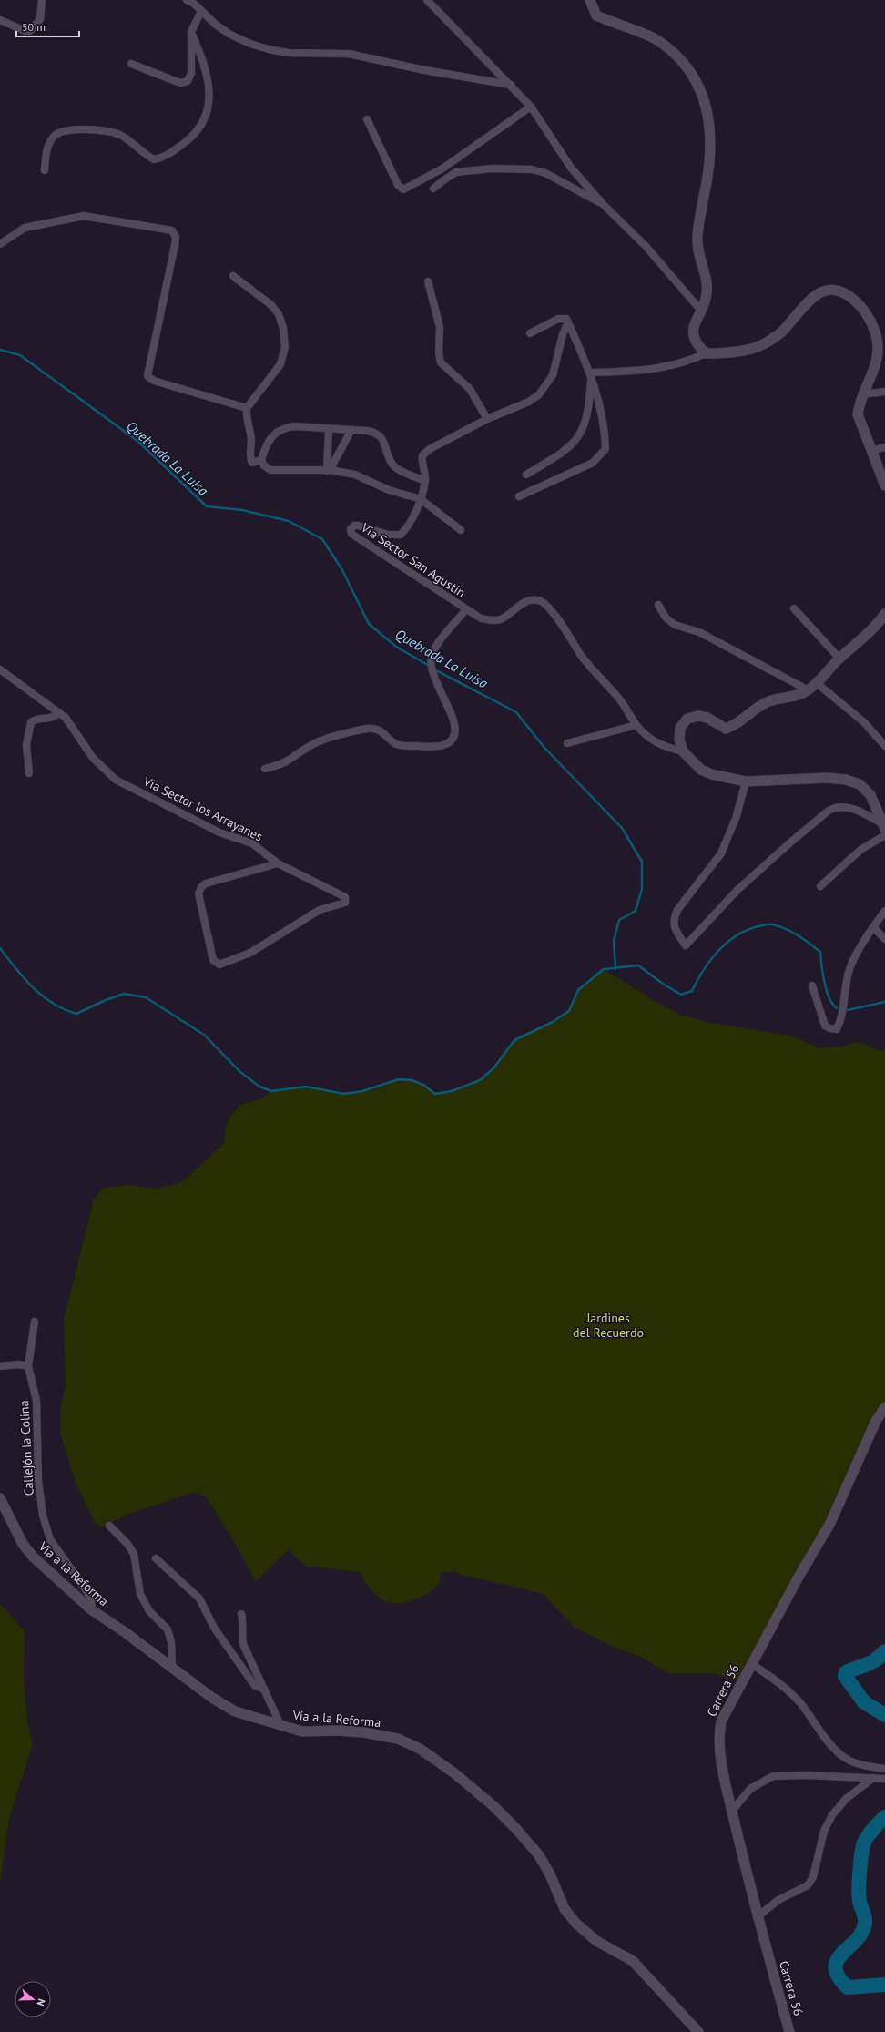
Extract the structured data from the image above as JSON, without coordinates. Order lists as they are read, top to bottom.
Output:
{
  "streets": {
    "street": [
      "Via Sector San Agustin",
      "Via Sector los Arrayanes",
      "Callejón la Colina",
      "Vía a la Reforma",
      "Carrera 56"
    ]
  },
  "crossings": [
    ["Callejón la Colina", "Vía a la Reforma"]
  ],
  "water": ["Quebrada La Luisa"],
  "parks": ["Jardines del Recuerdo"],
  "scale_bar": "50 m",
  "north": "right"
}
